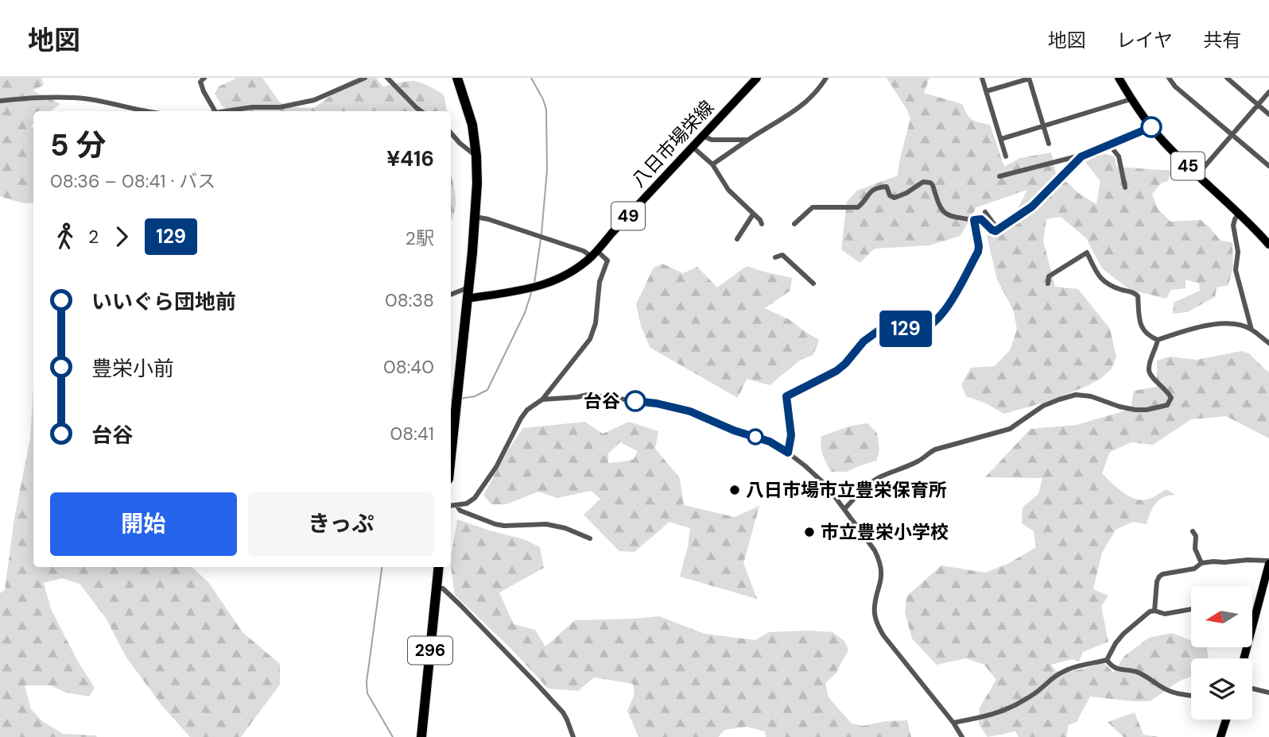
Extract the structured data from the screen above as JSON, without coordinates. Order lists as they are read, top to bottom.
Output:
{
  "streets": {
    "highway": ["296"],
    "main road": ["八日市場栄線", "45", "49"]
  },
  "places": ["台谷", "八日市場市立豊栄保育所", "市立豊栄小学校"],
  "lines": ["bus line 129"],
  "north": "left",
  "page": {
    "header": "地図",
    "nav": ["地図", "レイヤ", "共有"],
    "on_map": "129",
    "heading": ["5 分", "08:36 – 08:41 · バス", "¥416"],
    "legs": ["2", "129", "2駅"],
    "list": [
      {
        "name": "いいぐら団地前",
        "value": "08:38"
      },
      {
        "name": "豊栄小前",
        "value": "08:40"
      },
      {
        "name": "台谷",
        "value": "08:41"
      }
    ],
    "buttons": ["開始", "きっぷ"]
  }
}
